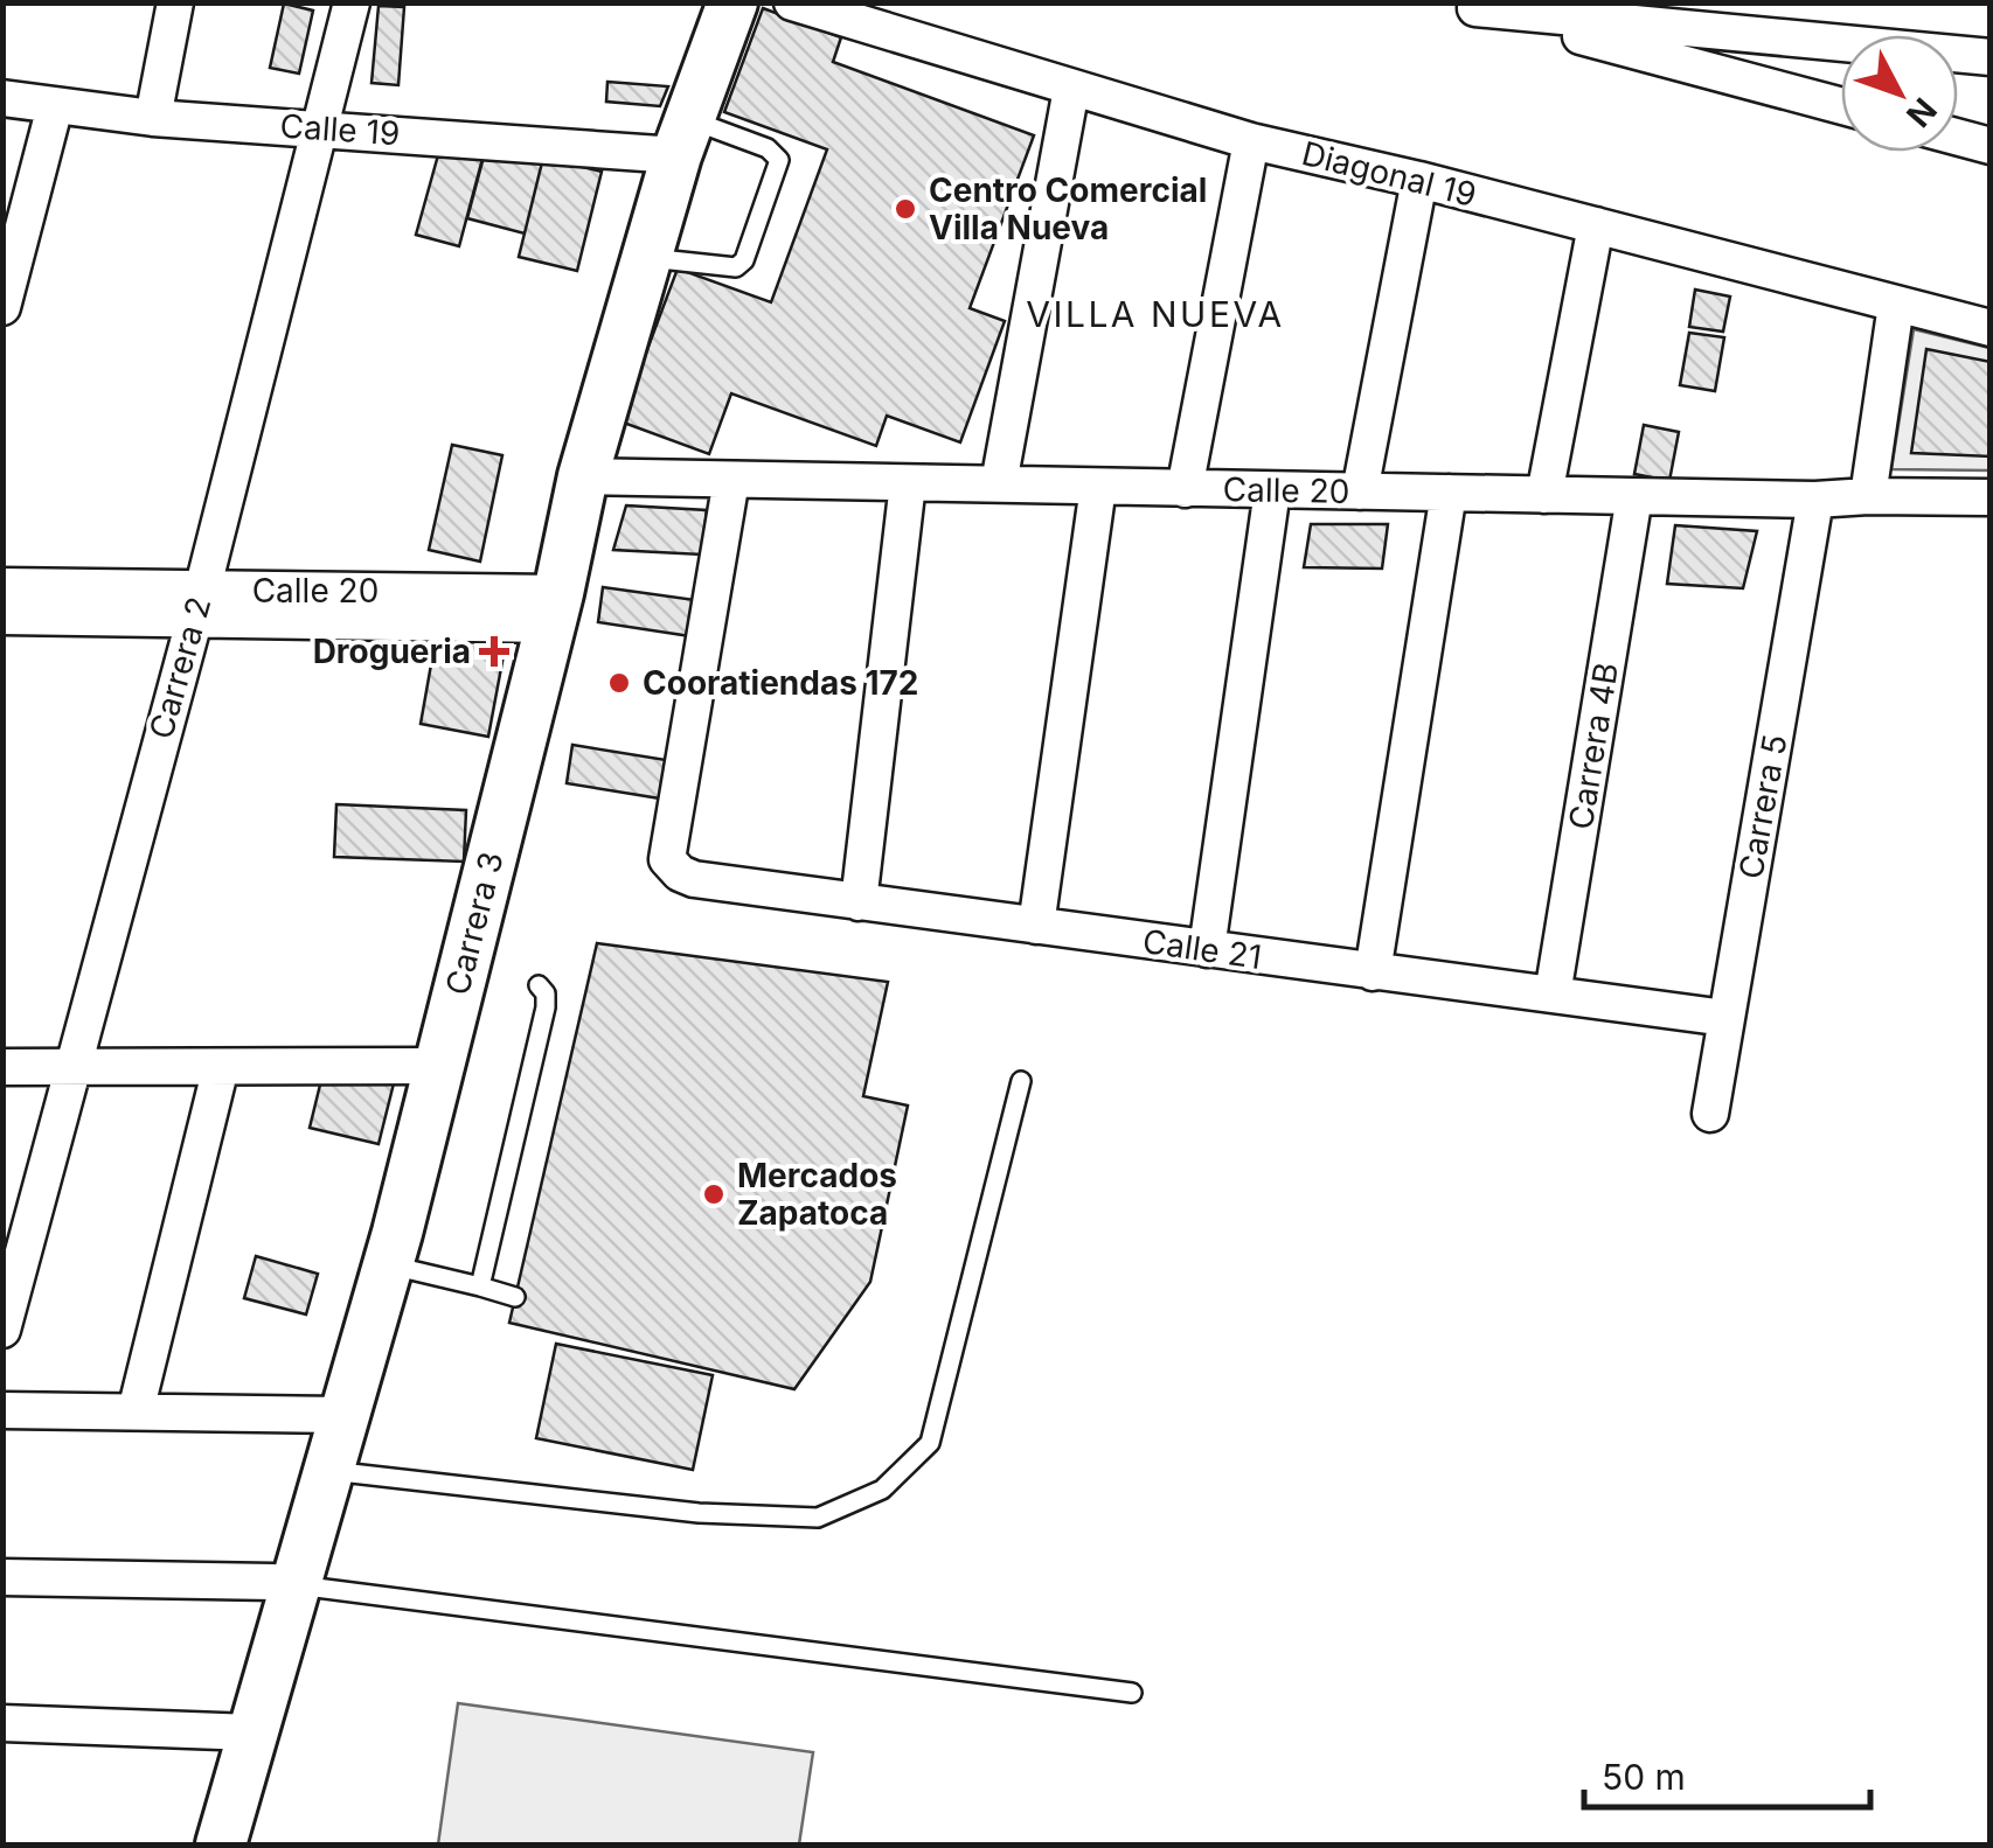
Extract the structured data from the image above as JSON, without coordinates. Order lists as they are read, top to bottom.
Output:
{
  "streets": {
    "main road": ["Carrera 3"],
    "street": [
      "Calle 19",
      "Diagonal 19",
      "Calle 20",
      "Carrera 2",
      "Carrera 4B",
      "Carrera 5",
      "Calle 21"
    ]
  },
  "crossings": [
    ["Calle 19", "Carrera 2"],
    ["Calle 19", "Carrera 3"],
    ["Calle 20", "Carrera 2"],
    ["Calle 20", "Carrera 4B"],
    ["Calle 20", "Carrera 5"],
    ["Calle 20", "Carrera 3"],
    ["Calle 20", "Calle 21"],
    ["Carrera 4B", "Calle 21"],
    ["Carrera 5", "Calle 21"]
  ],
  "districts": ["VILLA NUEVA"],
  "places": {
    "other": ["Centro Comercial Villa Nueva", "Cooratiendas 172", "Mercados Zapatoca"],
    "health": ["Drogueria"]
  },
  "scale_bar": "50 m",
  "north": "bottom right"
}
